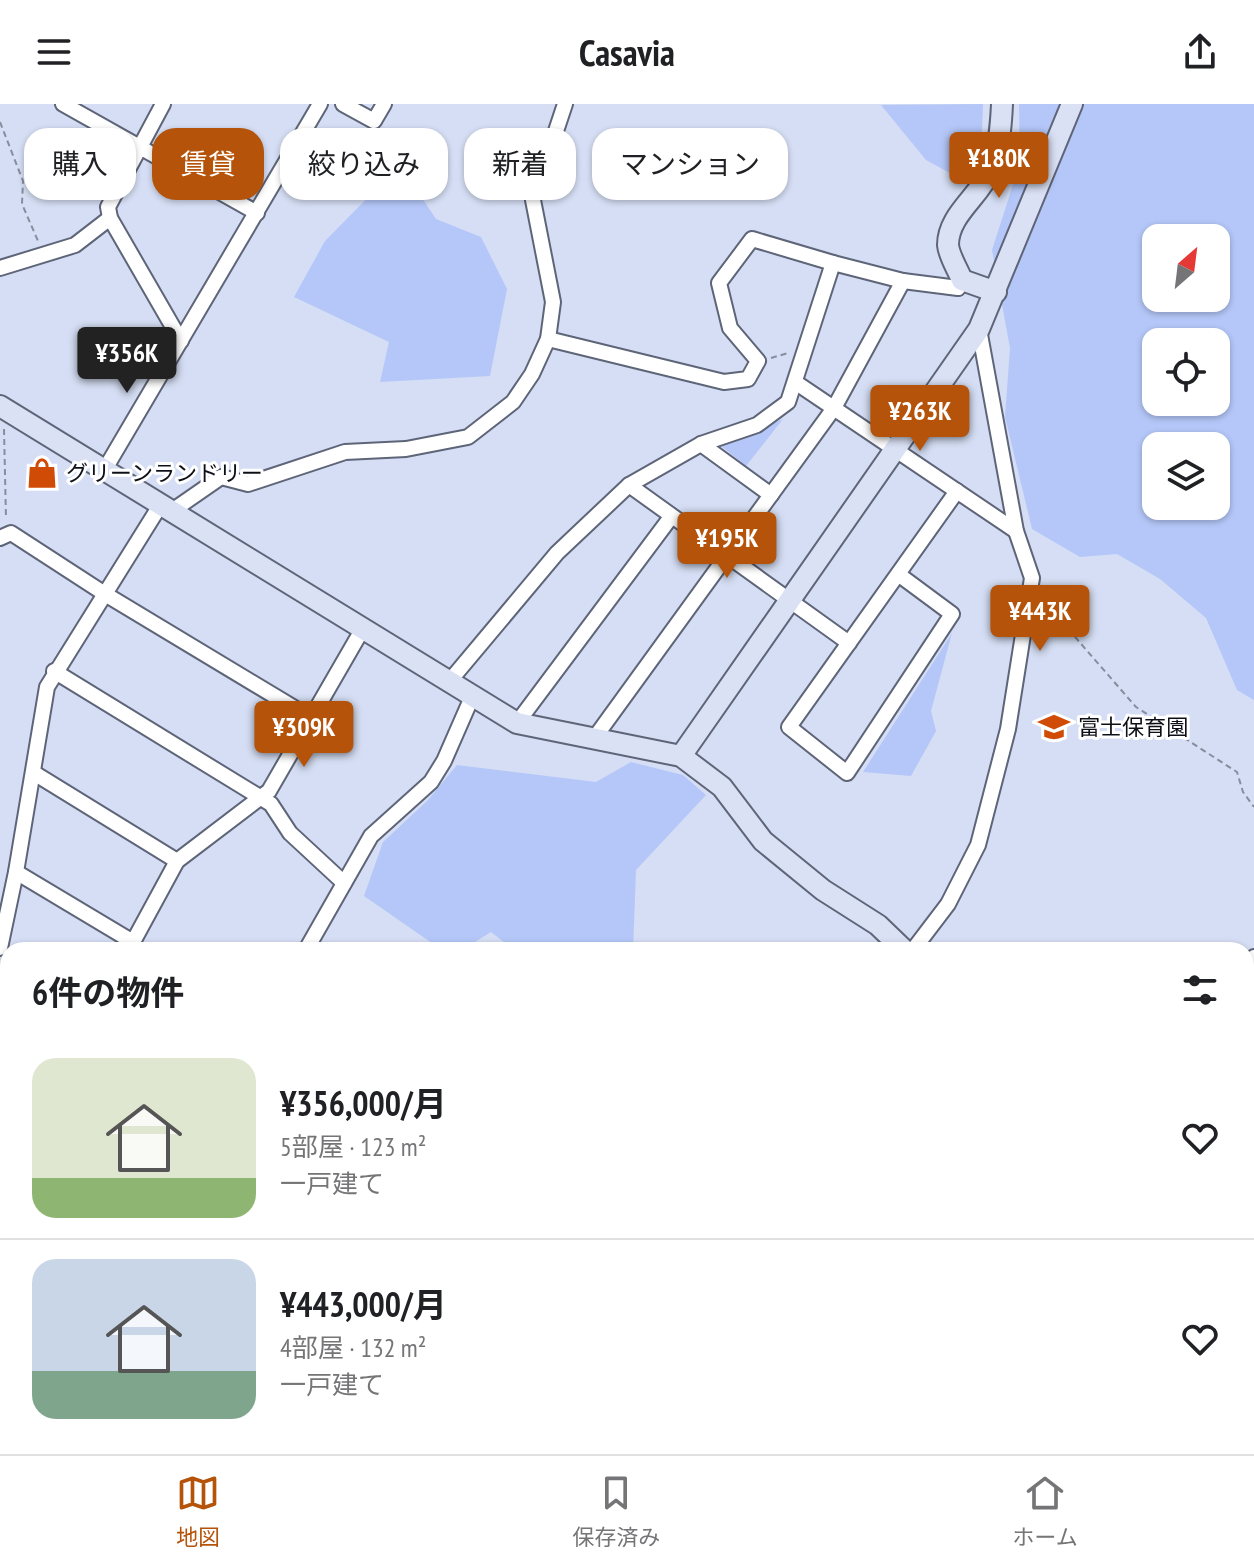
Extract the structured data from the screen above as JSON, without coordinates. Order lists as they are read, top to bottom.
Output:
{
  "places": {
    "shop": ["グリーンランドリー"],
    "school or university": ["富士保育園"]
  },
  "north": "top right",
  "page": {
    "header": "Casavia",
    "chip": [
      "購入",
      "賃貸",
      "絞り込み",
      "新着",
      "マンション"
    ],
    "price": [
      "¥180K",
      "¥356K",
      "¥263K",
      "¥195K",
      "¥443K",
      "¥309K"
    ],
    "heading": "6件の物件",
    "list": [
      {
        "name": "¥356,000/月",
        "note": "5部屋 · 123 m² · 一戸建て"
      },
      {
        "name": "¥443,000/月",
        "note": "4部屋 · 132 m² · 一戸建て"
      }
    ],
    "tabs": ["地図", "保存済み", "ホーム"]
  }
}
